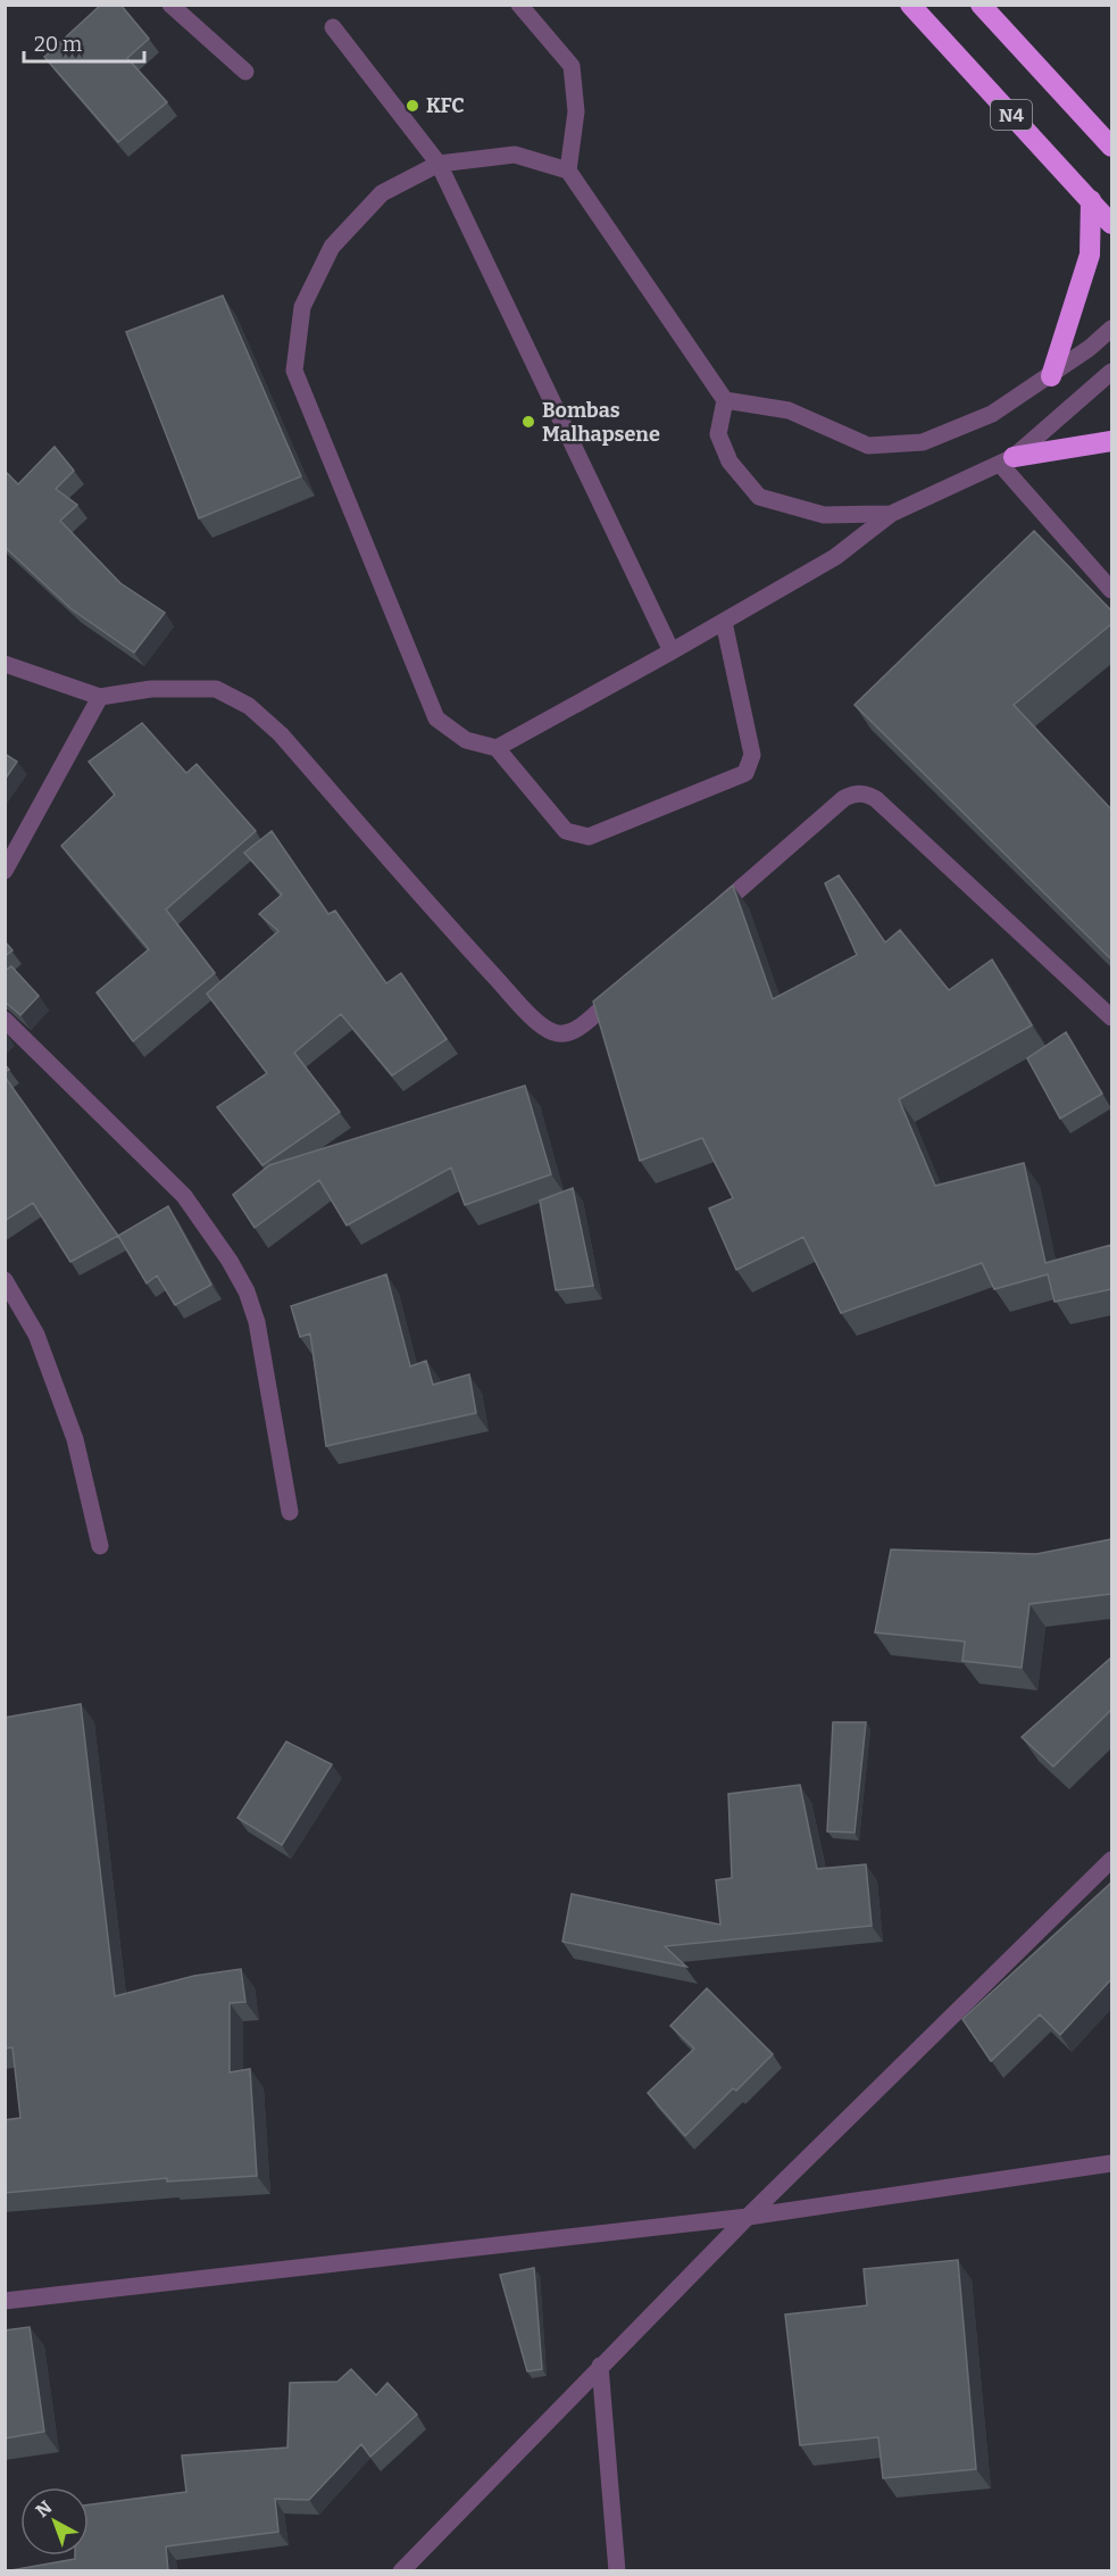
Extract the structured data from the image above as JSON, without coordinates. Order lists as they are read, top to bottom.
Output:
{
  "streets": {
    "highway": ["N4"]
  },
  "places": ["KFC", "Bombas Malhapsene"],
  "scale_bar": "20 m",
  "north": "top left"
}
